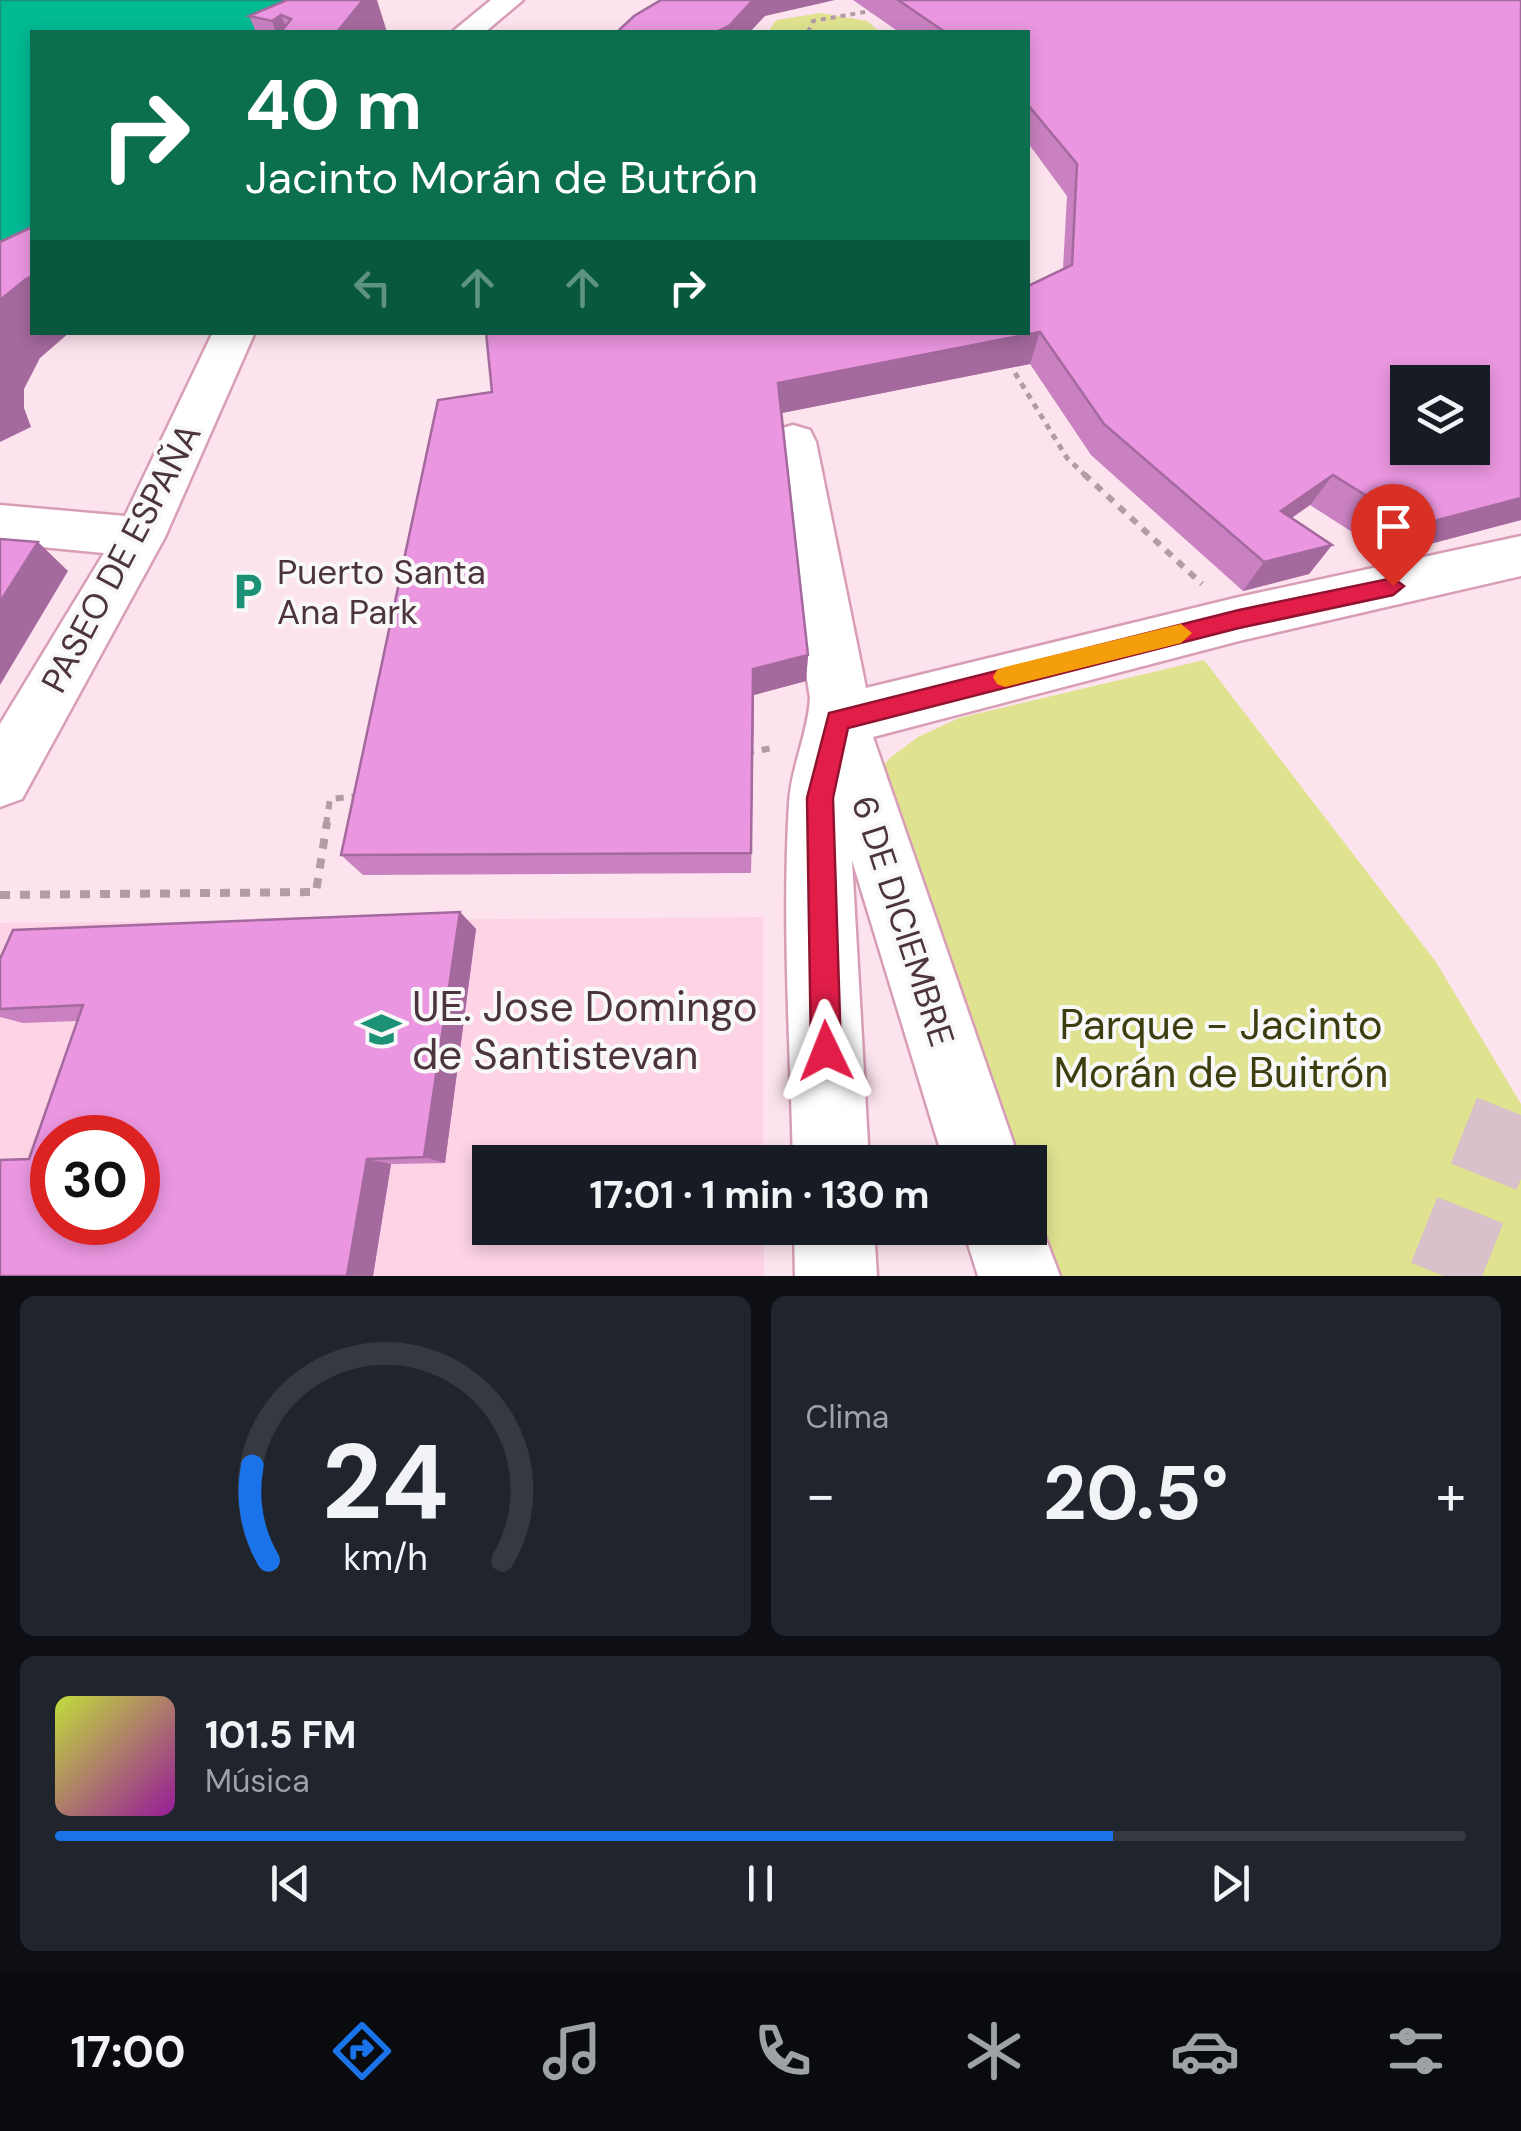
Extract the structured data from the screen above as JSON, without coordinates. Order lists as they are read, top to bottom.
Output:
{
  "streets": {
    "street": ["PASEO DE ESPAÑA", "6 DE DICIEMBRE"]
  },
  "parks": ["Parque - Jacinto Morán de Buitrón"],
  "places": {
    "parking": ["Puerto Santa Ana Park"],
    "school or university": ["UE. Jose Domingo de Santistevan"]
  },
  "page": {
    "turn": ["40 m", "Jacinto Morán de Butrón"],
    "limit": "30",
    "trip": "17:01 · 1 min · 130 m",
    "tile": "Clima",
    "heat": ["−", "20.5°", "+"],
    "song": ["101.5 FM", "Música"],
    "tabs": "17:00",
    "gauge": ["24", "km/h"]
  }
}
